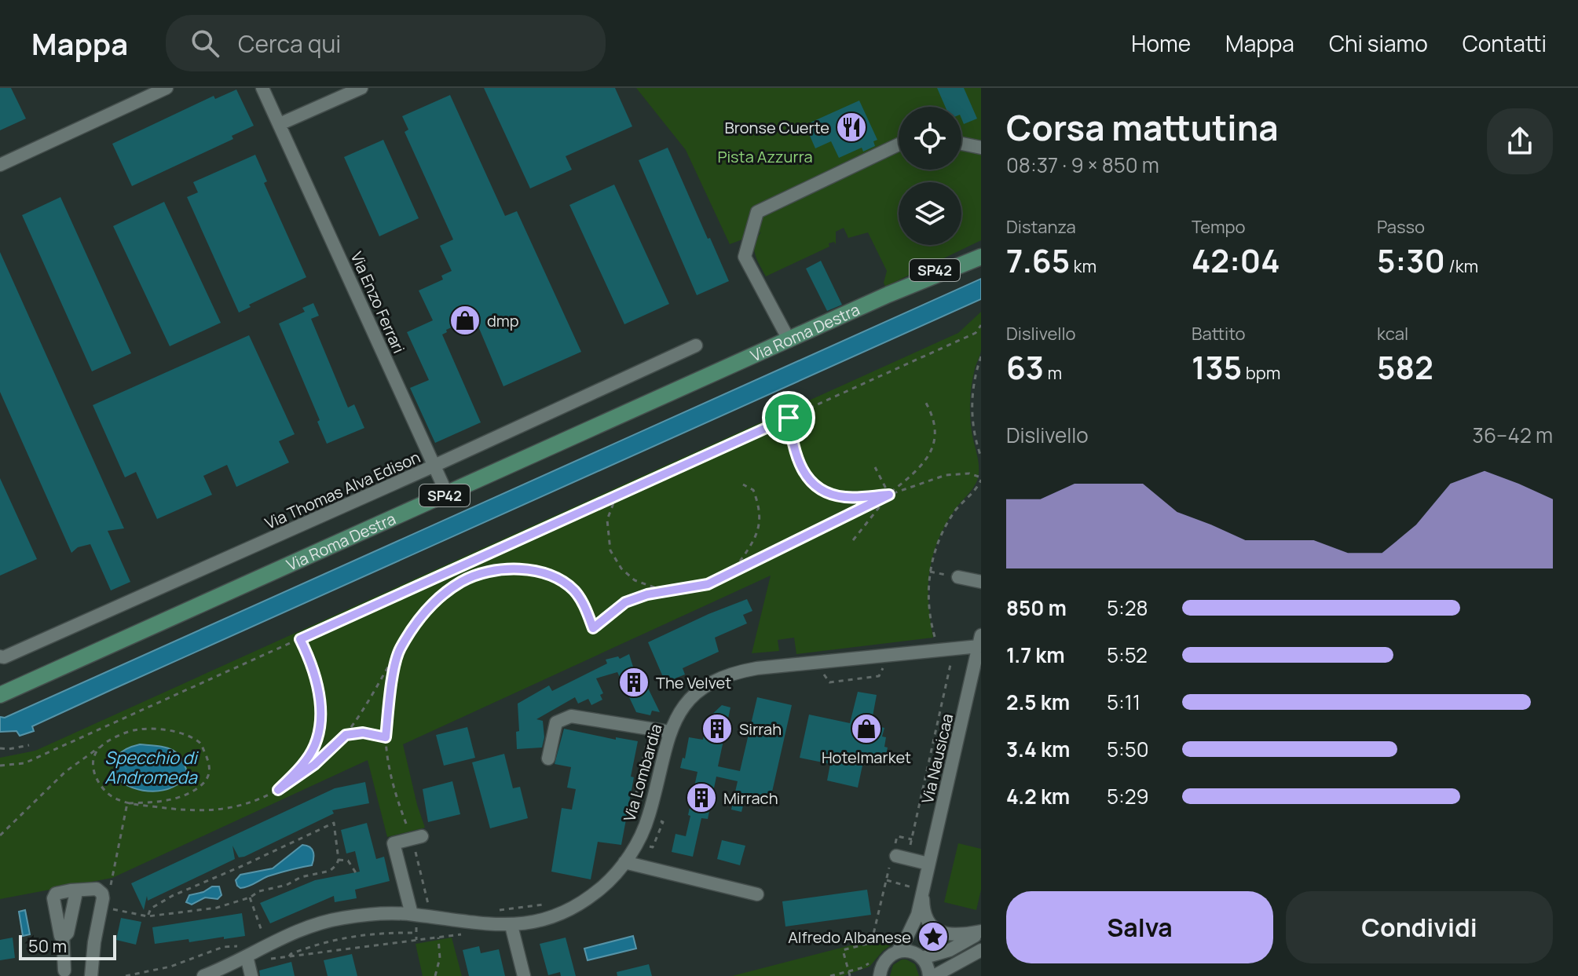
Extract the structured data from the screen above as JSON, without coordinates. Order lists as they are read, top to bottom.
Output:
{
  "streets": {
    "main road": ["SP42", "Via Roma Destra"],
    "street": [
      "Via Enzo Ferrari",
      "Via Thomas Alva Edison",
      "Via Nausicaa",
      "Via Lombardia"
    ]
  },
  "crossings": [
    ["Via Enzo Ferrari", "Via Roma Destra"],
    ["Via Enzo Ferrari", "Via Thomas Alva Edison"],
    ["Via Nausicaa", "Via Lombardia"]
  ],
  "water": ["Specchio di Andromeda"],
  "parks": ["Pista Azzurra"],
  "places": {
    "restaurant": ["Bronse Cuerte"],
    "shop": ["dmp", "Hotelmarket"],
    "building": ["The Velvet", "Sirrah", "Mirrach"],
    "place": ["Alfredo Albanese"]
  },
  "scale_bar": "50 m",
  "page": {
    "header": "Mappa",
    "search": "Cerca qui",
    "nav": [
      "Home",
      "Mappa",
      "Chi siamo",
      "Contatti"
    ],
    "heading": ["Corsa mattutina", "08:37 · 9 × 850 m"],
    "stats": [
      ["Distanza", "7.65 km"],
      ["Tempo", "42:04"],
      ["Passo", "5:30 /km"],
      ["Dislivello", "63 m"],
      ["Battito", "135 bpm"],
      ["kcal", "582"]
    ],
    "chart": ["Dislivello", "36–42 m"],
    "list": [
      {
        "name": "850 m",
        "note": "5:28"
      },
      {
        "name": "1.7 km",
        "note": "5:52"
      },
      {
        "name": "2.5 km",
        "note": "5:11"
      },
      {
        "name": "3.4 km",
        "note": "5:50"
      },
      {
        "name": "4.2 km",
        "note": "5:29"
      }
    ],
    "buttons": ["Salva", "Condividi"],
    "scale": "50 m"
  }
}
